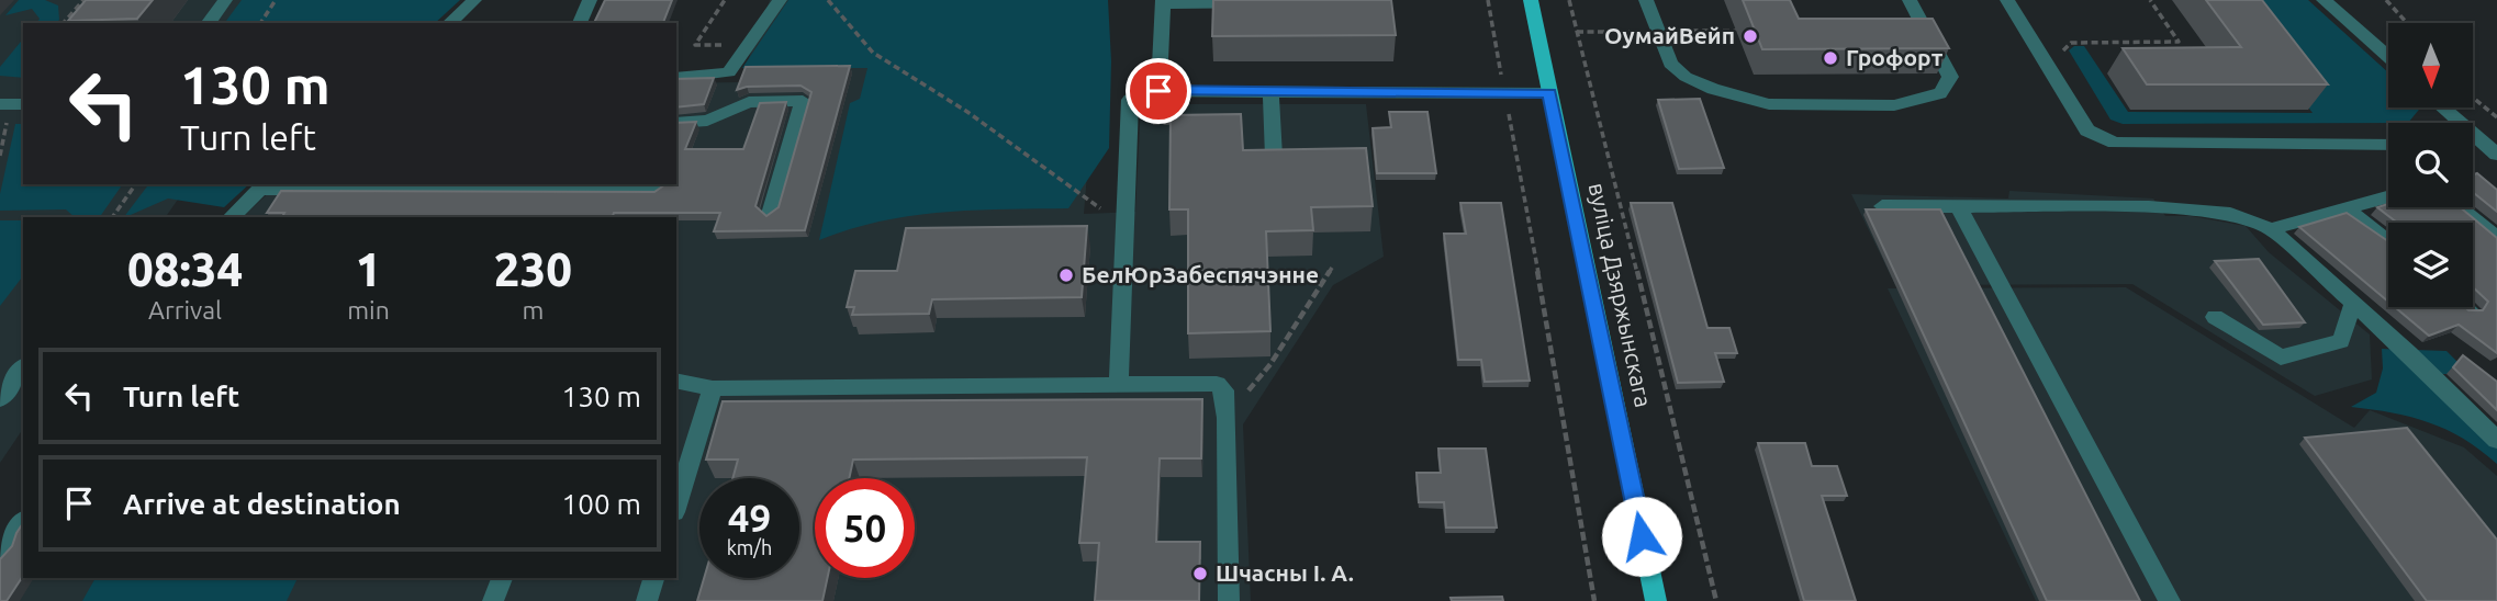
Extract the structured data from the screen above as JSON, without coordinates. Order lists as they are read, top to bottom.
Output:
{
  "streets": {
    "main road": ["вуліца Дзяржынскага"]
  },
  "places": [
    "ОумайВейп",
    "Грофорт",
    "БелЮрЗабеспячэнне",
    "Шчасны І. А."
  ],
  "north": "bottom",
  "page": {
    "turn": ["130 m", "Turn left"],
    "eta": [
      "08:34",
      "Arrival",
      "1",
      "min",
      "230",
      "m"
    ],
    "list": [
      {
        "name": "Turn left",
        "value": "130 m"
      },
      {
        "name": "Arrive at destination",
        "value": "100 m"
      }
    ],
    "speed": "49 km/h",
    "limit": "50"
  }
}
